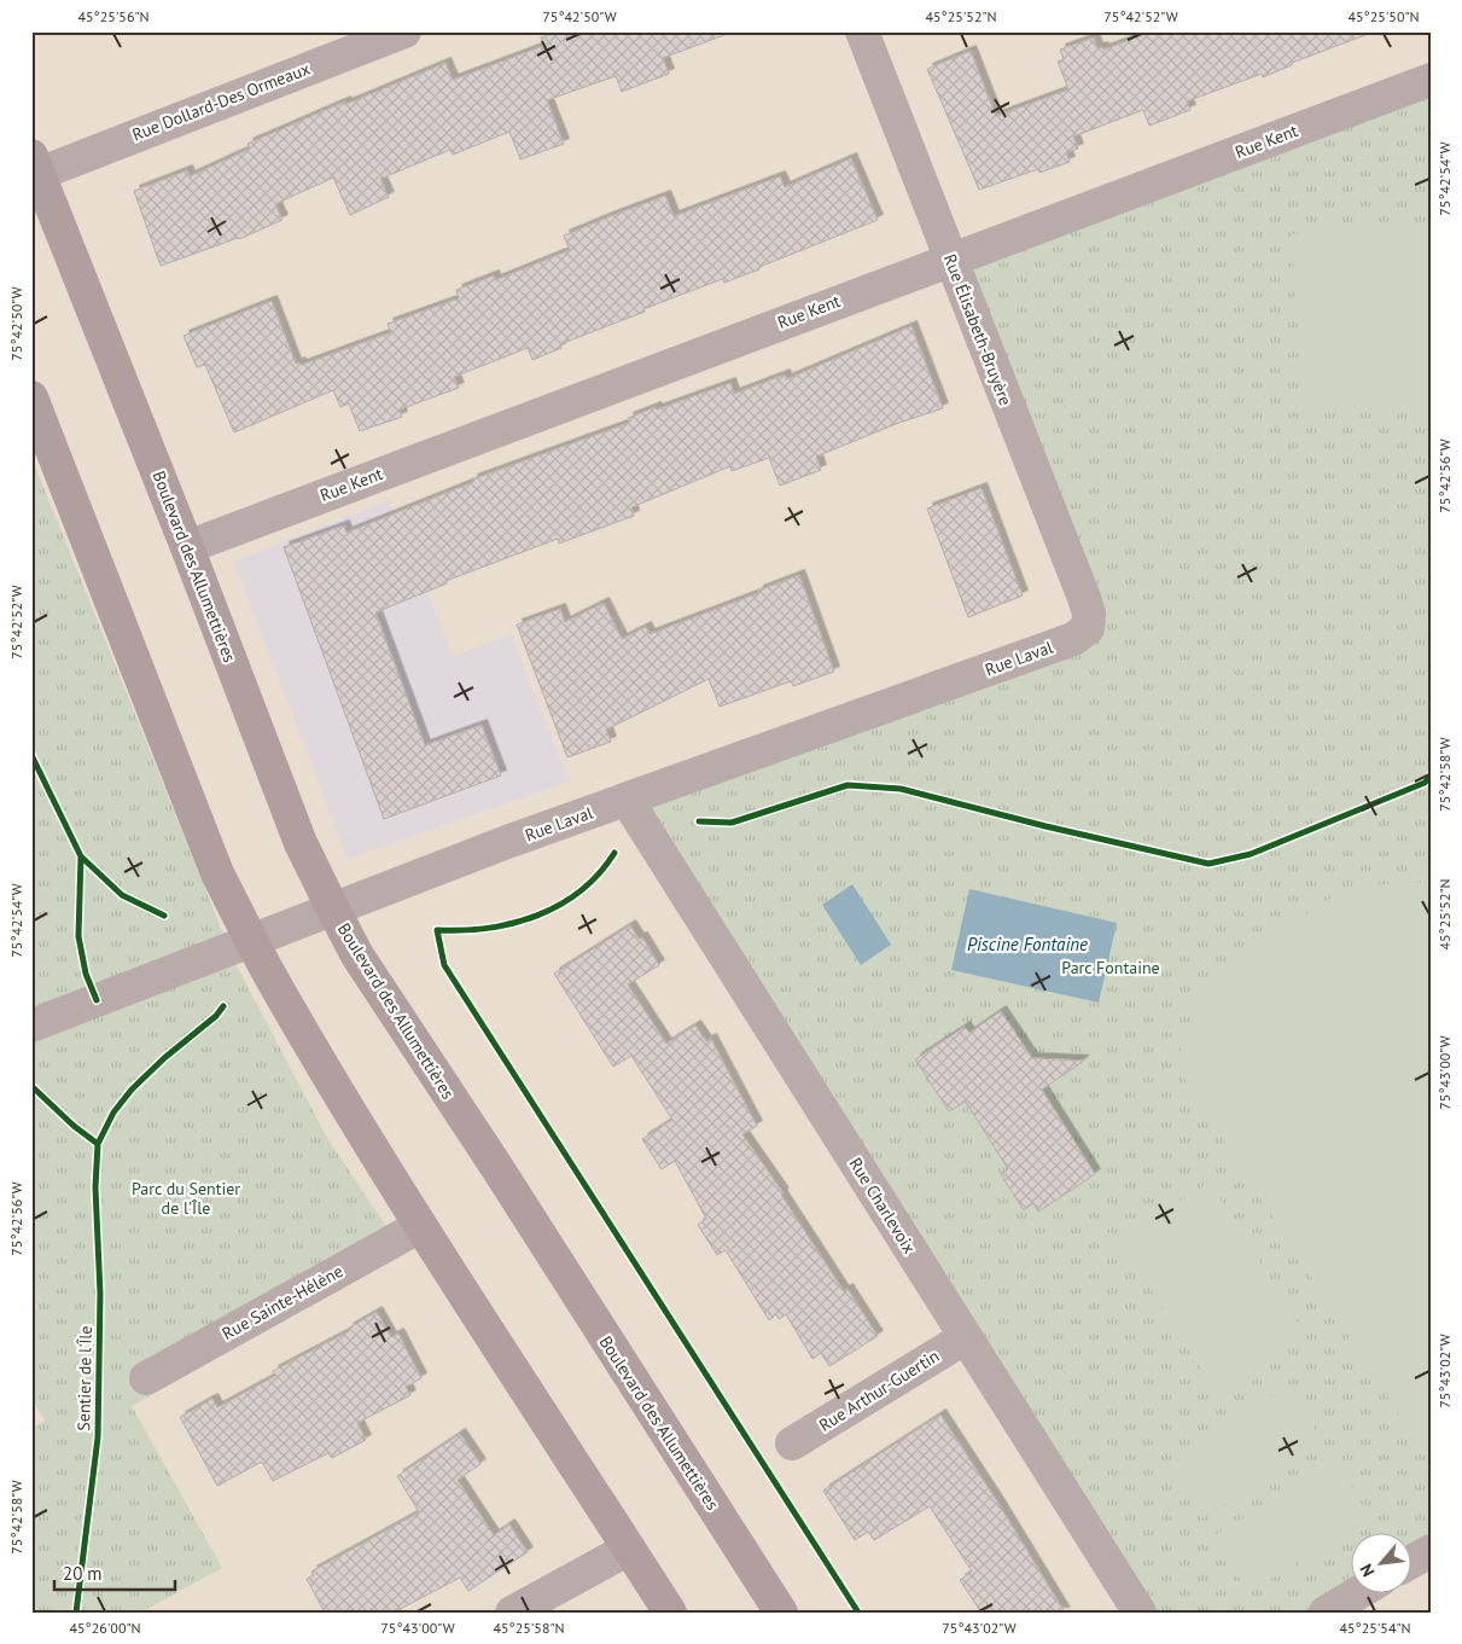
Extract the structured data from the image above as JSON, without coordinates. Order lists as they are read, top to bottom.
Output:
{
  "streets": {
    "main road": ["Boulevard des Allumettières"],
    "street": [
      "Rue Dollard-Des Ormeaux",
      "Rue Kent",
      "Rue Élisabeth-Bruyère",
      "Rue Laval",
      "Rue Charlevoix",
      "Rue Sainte-Hélène",
      "Rue Arthur-Guertin"
    ],
    "cycle path": ["Sentier de l'Île"]
  },
  "crossings": [
    ["Rue Dollard-Des Ormeaux", "Boulevard des Allumettières"],
    ["Rue Kent", "Rue Élisabeth-Bruyère"],
    ["Rue Kent", "Boulevard des Allumettières"],
    ["Rue Élisabeth-Bruyère", "Rue Laval"],
    ["Boulevard des Allumettières", "Rue Laval"],
    ["Rue Laval", "Rue Charlevoix"],
    ["Rue Charlevoix", "Rue Arthur-Guertin"]
  ],
  "water": ["Piscine Fontaine"],
  "parks": ["Parc Fontaine", "Parc du Sentier de l'Île"],
  "scale_bar": "20 m",
  "north": "bottom left",
  "coordinates": [
    "45°25'56\"N",
    "75°42'50\"W",
    "45°25'52\"N",
    "75°42'52\"W",
    "45°25'50\"N",
    "75°42'54\"W",
    "75°42'56\"W",
    "75°42'58\"W",
    "75°43'00\"W",
    "75°43'02\"W",
    "45°26'00\"N",
    "45°25'58\"N",
    "45°25'54\"N"
  ]
}
